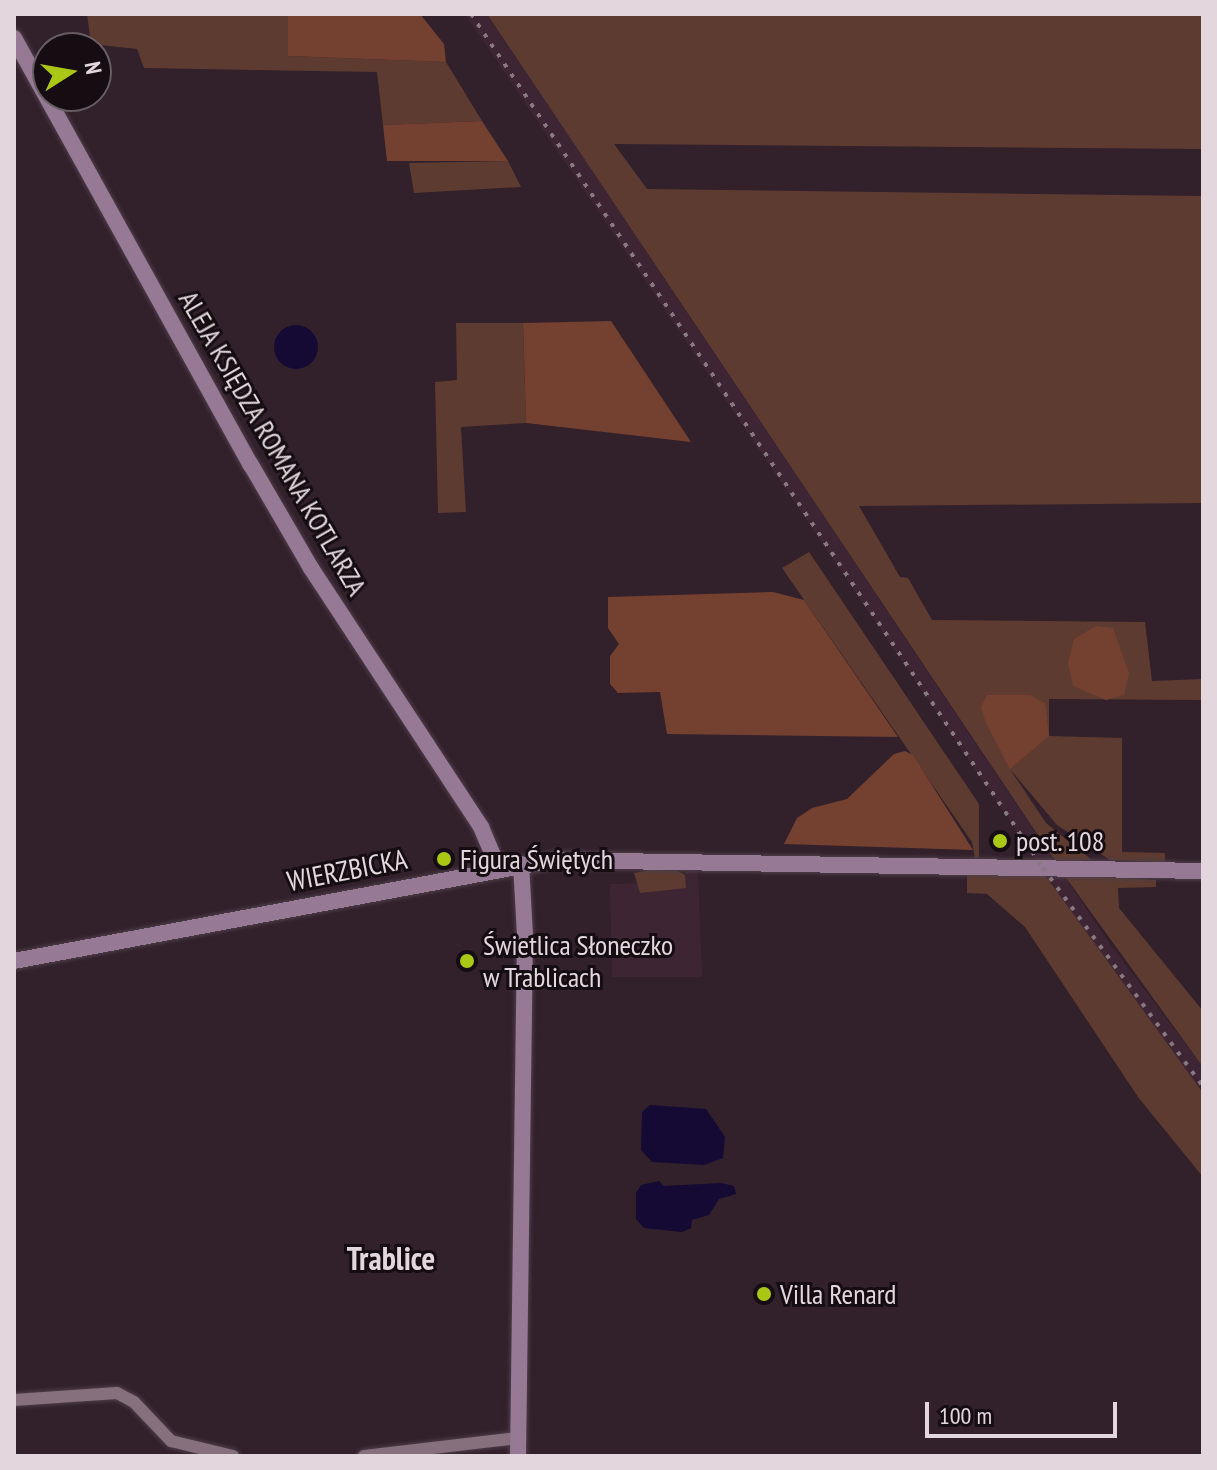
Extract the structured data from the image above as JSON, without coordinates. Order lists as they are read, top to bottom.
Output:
{
  "streets": {
    "street": ["ALEJA KSIĘDZA ROMANA KOTLARZA", "WIERZBICKA"]
  },
  "crossings": [
    ["ALEJA KSIĘDZA ROMANA KOTLARZA", "WIERZBICKA"]
  ],
  "districts": ["Trablice"],
  "places": [
    "post. 108",
    "Figura Świętych",
    "Świetlica Słoneczko w Trablicach",
    "Villa Renard"
  ],
  "scale_bar": "100 m",
  "north": "right"
}
